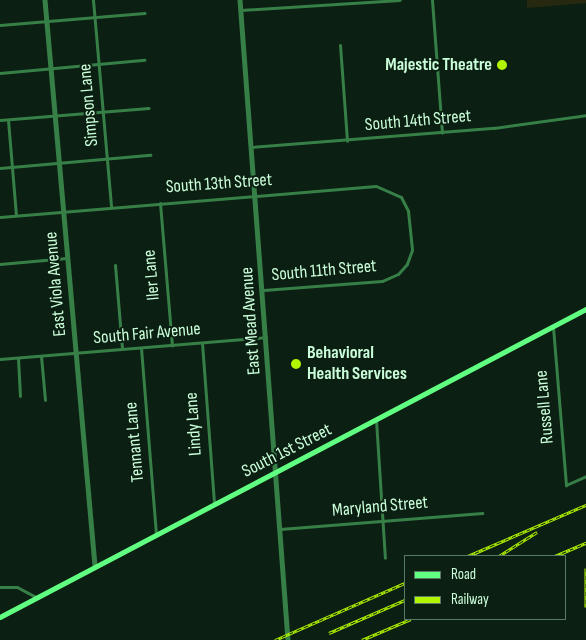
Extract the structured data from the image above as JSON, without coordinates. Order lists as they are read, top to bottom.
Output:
{
  "streets": {
    "main road": ["South 1st Street"],
    "street": [
      "Simpson Lane",
      "South 14th Street",
      "South 13th Street",
      "South 11th Street",
      "Iler Lane",
      "East Viola Avenue",
      "East Mead Avenue",
      "South Fair Avenue",
      "Russell Lane",
      "Lindy Lane",
      "Tennant Lane",
      "Maryland Street"
    ]
  },
  "crossings": [
    ["Simpson Lane", "South 13th Street"],
    ["South 14th Street", "East Mead Avenue"],
    ["South 13th Street", "South 11th Street"],
    ["South 13th Street", "Iler Lane"],
    ["South 13th Street", "East Viola Avenue"],
    ["South 13th Street", "East Mead Avenue"],
    ["South 11th Street", "East Mead Avenue"],
    ["Iler Lane", "South Fair Avenue"],
    ["East Viola Avenue", "South Fair Avenue"],
    ["East Viola Avenue", "South 1st Street"],
    ["East Mead Avenue", "South Fair Avenue"],
    ["East Mead Avenue", "South 1st Street"],
    ["East Mead Avenue", "Maryland Street"],
    ["South Fair Avenue", "Lindy Lane"],
    ["South Fair Avenue", "Tennant Lane"],
    ["Russell Lane", "South 1st Street"],
    ["Lindy Lane", "South 1st Street"],
    ["Tennant Lane", "South 1st Street"]
  ],
  "places": ["Majestic Theatre", "Behavioral Health Services"],
  "legend": ["Road", "Railway"]
}
